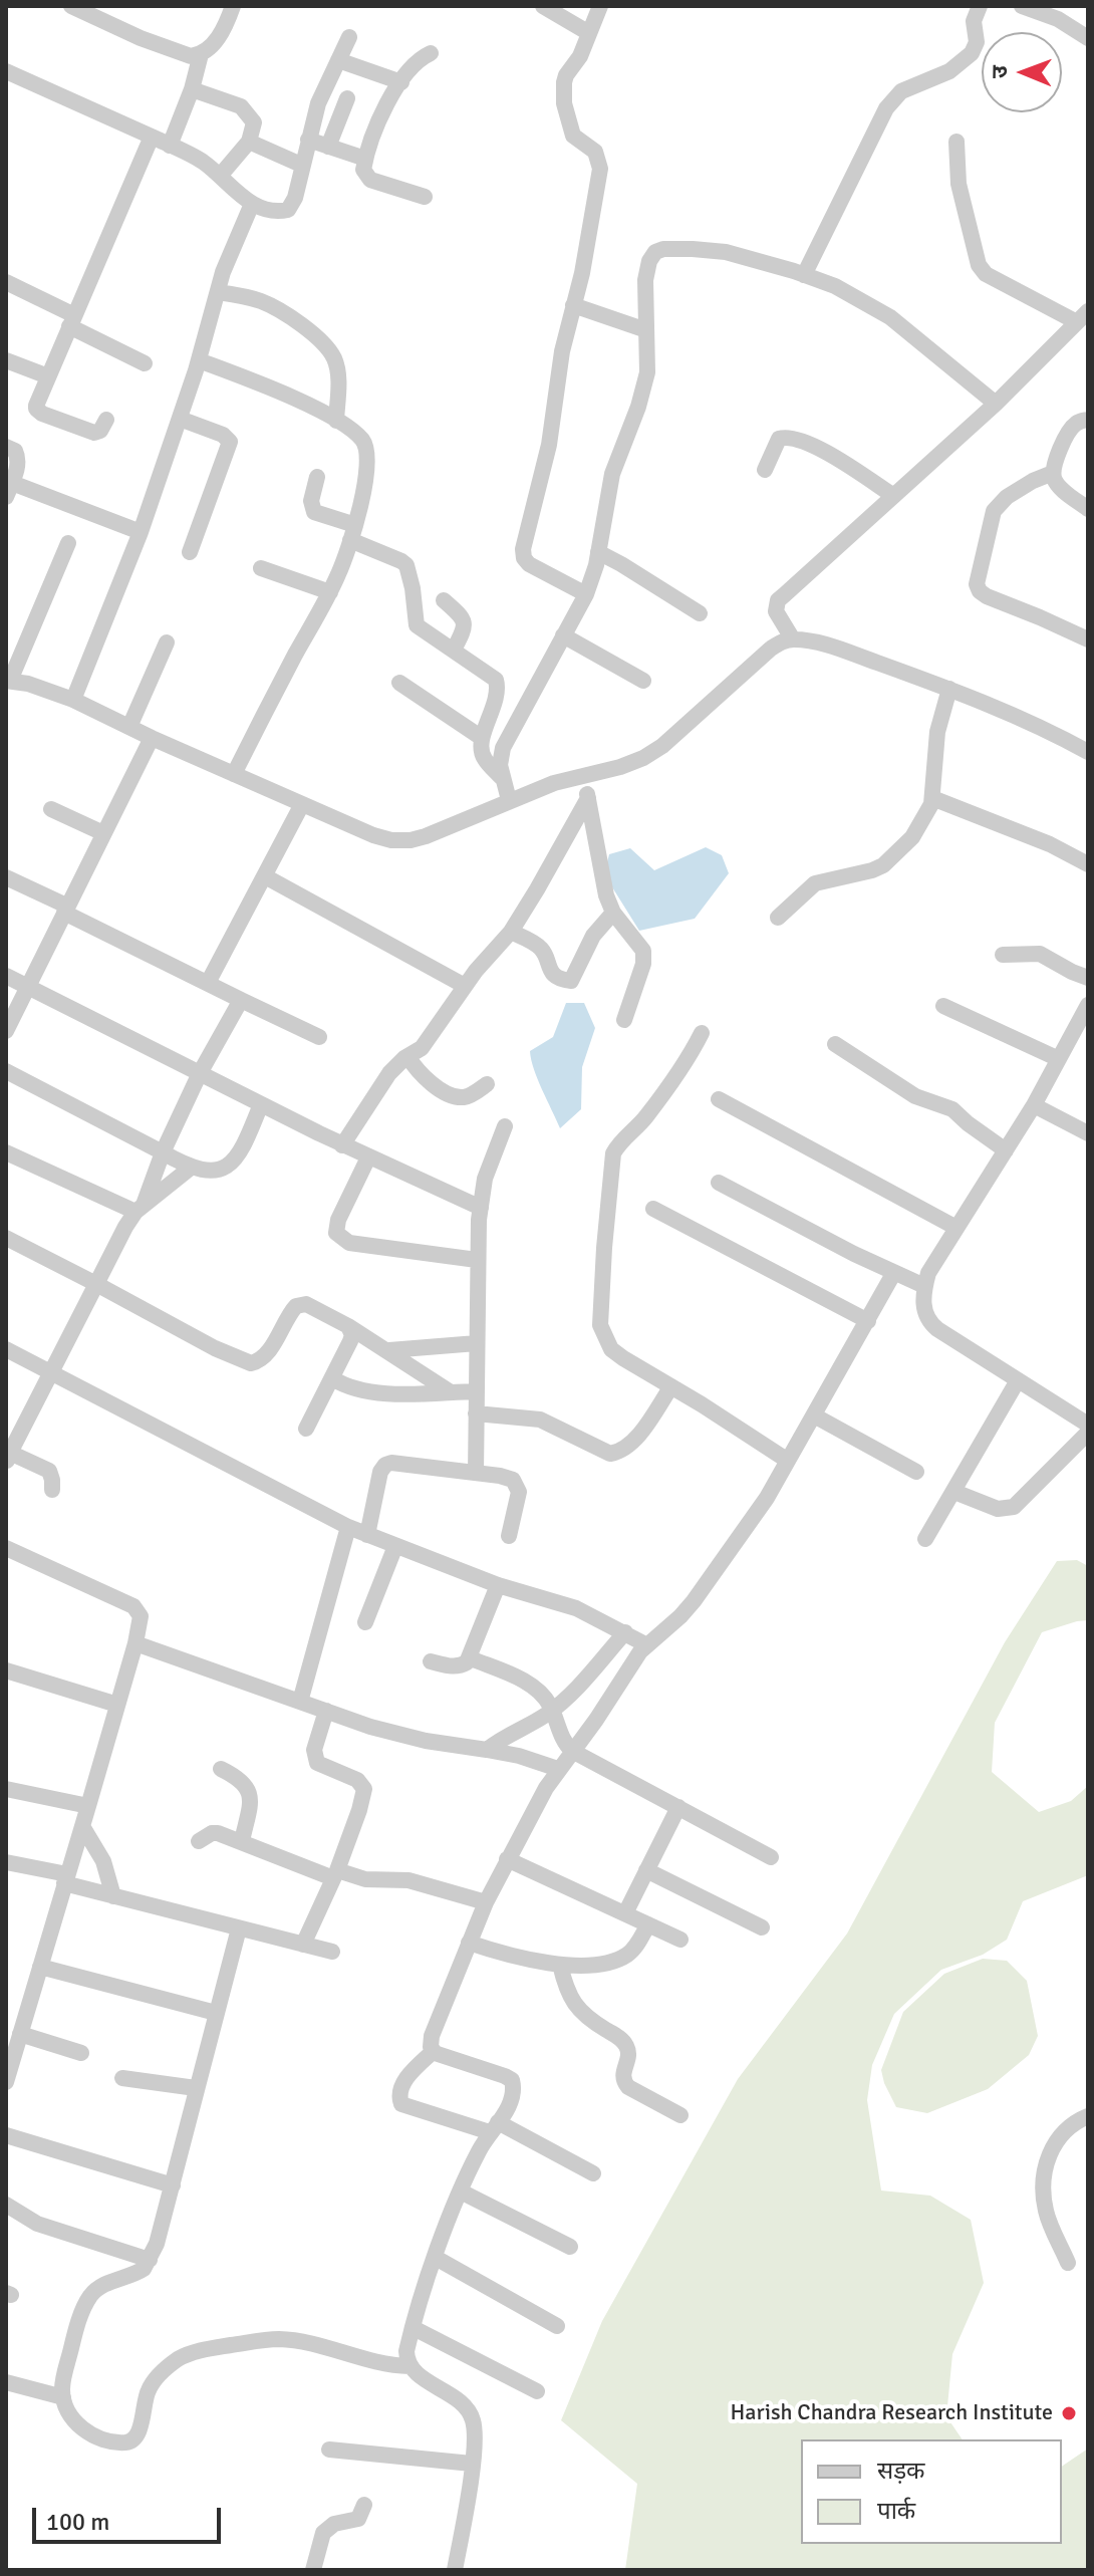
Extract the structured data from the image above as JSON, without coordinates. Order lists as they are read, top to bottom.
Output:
{
  "places": ["Harish Chandra Research Institute"],
  "legend": ["सड़क", "पार्क"],
  "scale_bar": "100 m",
  "north": "left"
}
